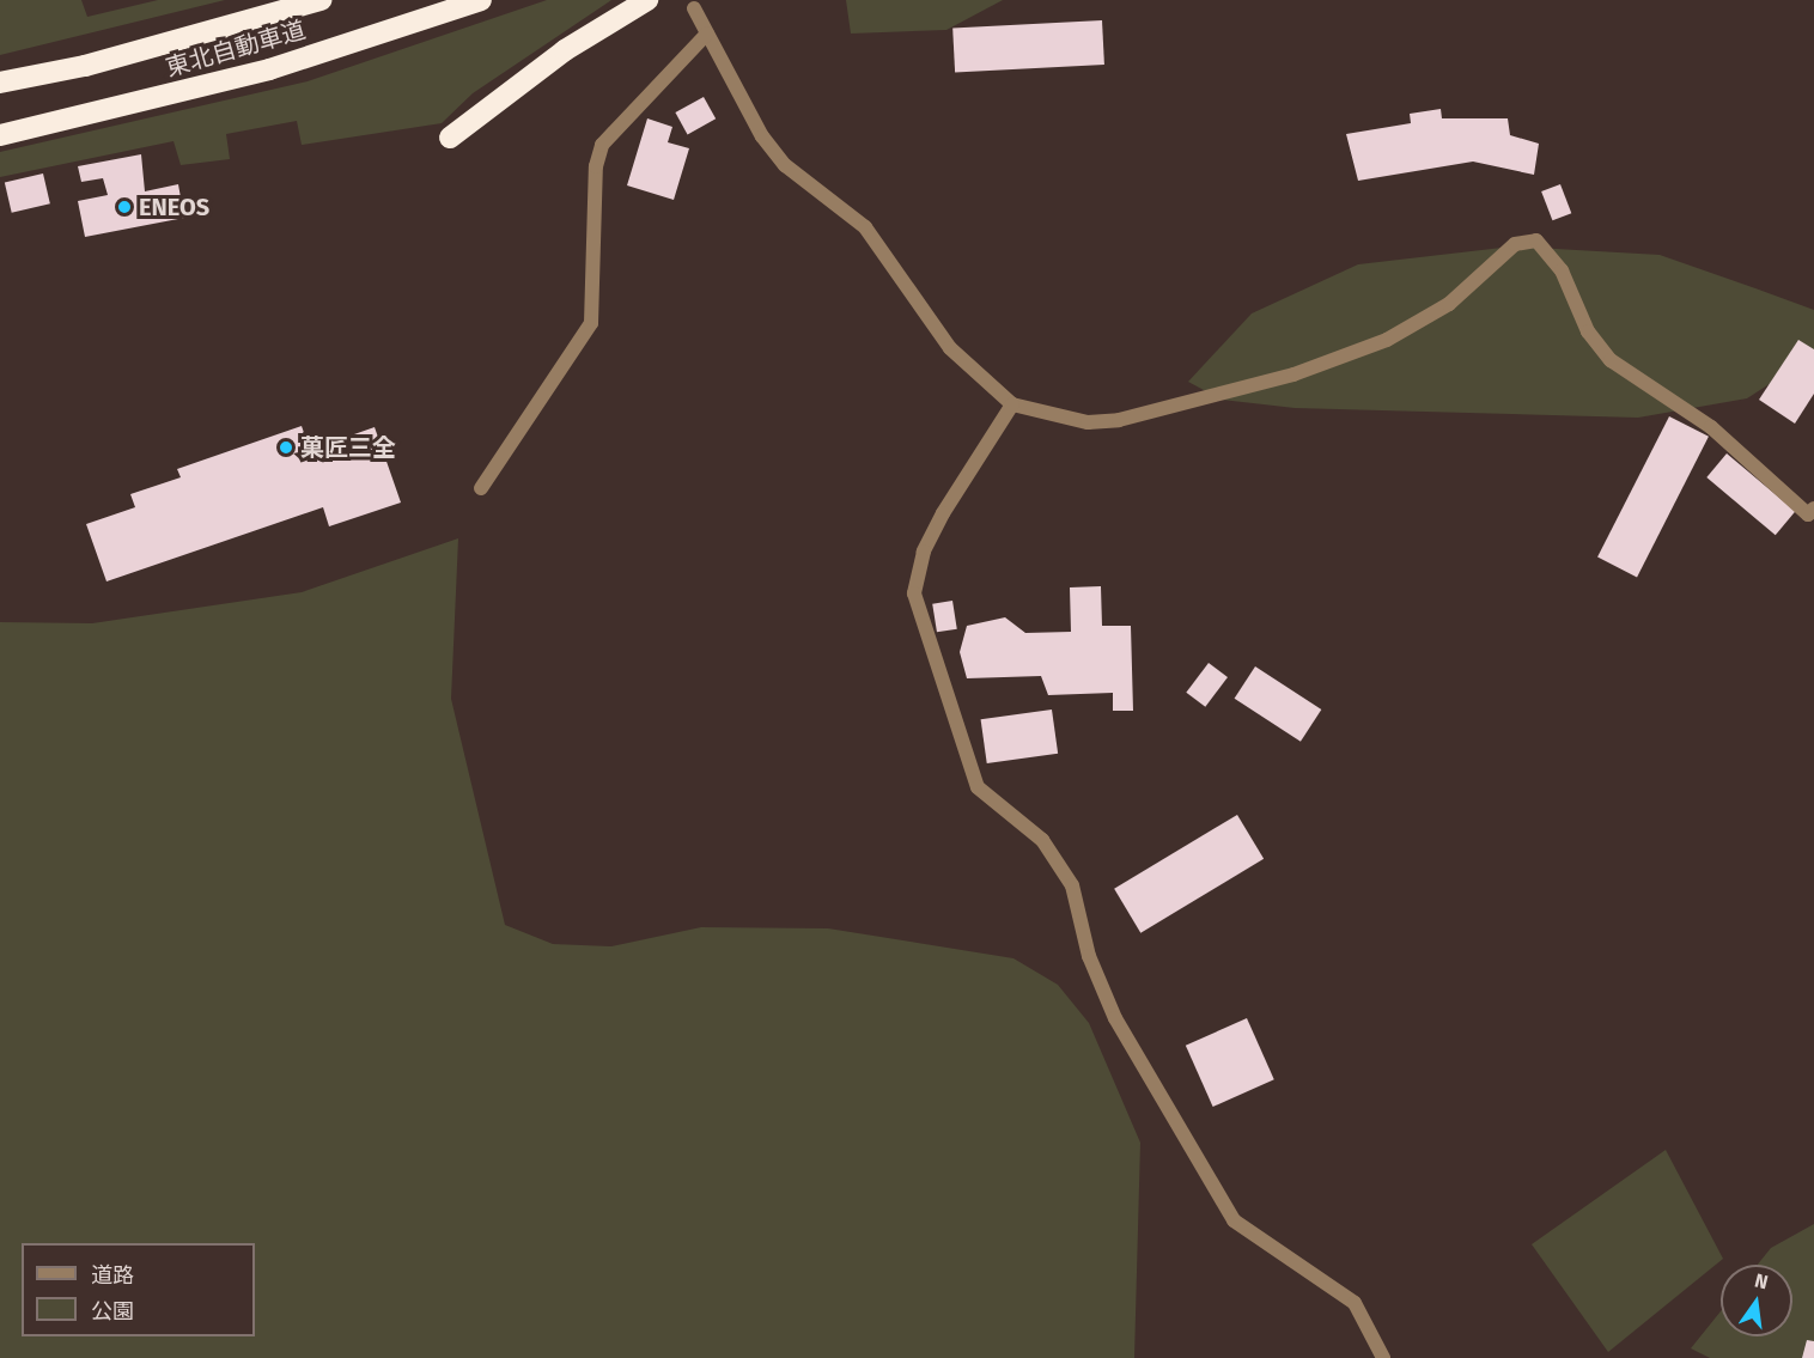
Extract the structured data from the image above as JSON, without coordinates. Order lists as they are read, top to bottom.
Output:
{
  "streets": {
    "highway": ["東北自動車道"]
  },
  "places": ["ENEOS", "菓匠三全"],
  "legend": ["道路", "公園"],
  "north": "top"
}
